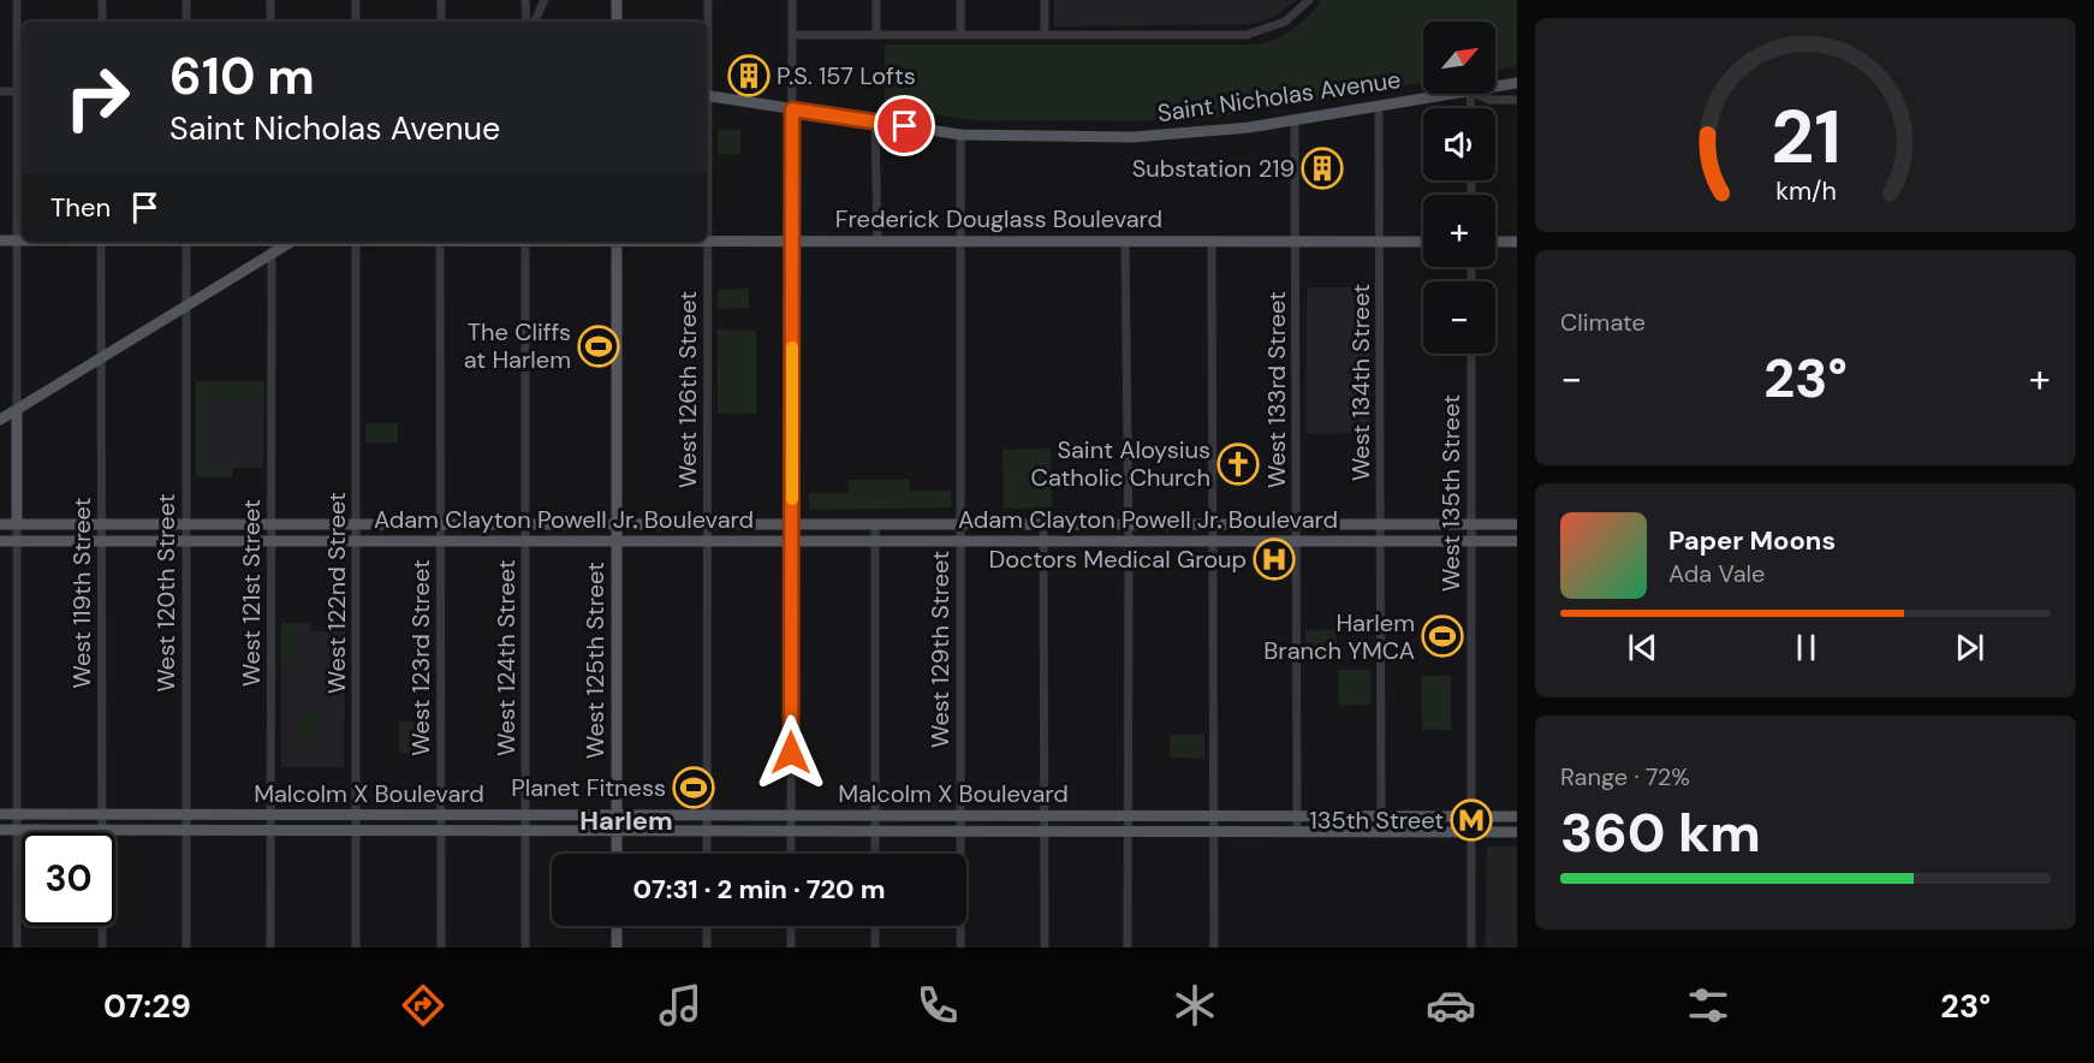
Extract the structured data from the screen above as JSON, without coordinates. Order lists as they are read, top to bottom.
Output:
{
  "streets": {
    "main road": [
      "Saint Nicholas Avenue",
      "Frederick Douglass Boulevard",
      "Adam Clayton Powell Jr. Boulevard",
      "West 125th Street",
      "Malcolm X Boulevard"
    ],
    "street": [
      "West 134th Street",
      "West 126th Street",
      "West 133rd Street",
      "West 135th Street",
      "West 119th Street",
      "West 120th Street",
      "West 121st Street",
      "West 122nd Street",
      "West 129th Street",
      "West 123rd Street",
      "West 124th Street"
    ]
  },
  "crossings": [
    ["Saint Nicholas Avenue", "West 134th Street"],
    ["Saint Nicholas Avenue", "West 133rd Street"],
    ["Saint Nicholas Avenue", "West 129th Street"],
    ["Frederick Douglass Boulevard", "West 134th Street"],
    ["Frederick Douglass Boulevard", "West 126th Street"],
    ["Frederick Douglass Boulevard", "West 133rd Street"],
    ["Frederick Douglass Boulevard", "West 129th Street"],
    ["West 134th Street", "Adam Clayton Powell Jr. Boulevard"],
    ["West 134th Street", "Malcolm X Boulevard"],
    ["West 126th Street", "Adam Clayton Powell Jr. Boulevard"],
    ["West 126th Street", "Malcolm X Boulevard"],
    ["West 133rd Street", "Adam Clayton Powell Jr. Boulevard"],
    ["West 133rd Street", "Malcolm X Boulevard"],
    ["West 135th Street", "Adam Clayton Powell Jr. Boulevard"],
    ["West 135th Street", "Malcolm X Boulevard"],
    ["Adam Clayton Powell Jr. Boulevard", "West 119th Street"],
    ["Adam Clayton Powell Jr. Boulevard", "West 120th Street"],
    ["Adam Clayton Powell Jr. Boulevard", "West 121st Street"],
    ["Adam Clayton Powell Jr. Boulevard", "West 122nd Street"],
    ["Adam Clayton Powell Jr. Boulevard", "West 129th Street"],
    ["Adam Clayton Powell Jr. Boulevard", "West 123rd Street"],
    ["Adam Clayton Powell Jr. Boulevard", "West 124th Street"],
    ["Adam Clayton Powell Jr. Boulevard", "West 125th Street"],
    ["West 119th Street", "Malcolm X Boulevard"],
    ["West 120th Street", "Malcolm X Boulevard"],
    ["West 121st Street", "Malcolm X Boulevard"],
    ["West 122nd Street", "Malcolm X Boulevard"],
    ["West 129th Street", "Malcolm X Boulevard"],
    ["West 123rd Street", "Malcolm X Boulevard"],
    ["West 124th Street", "Malcolm X Boulevard"],
    ["West 125th Street", "Malcolm X Boulevard"]
  ],
  "districts": ["Harlem"],
  "places": {
    "building": ["P.S. 157 Lofts", "Substation 219"],
    "sports": ["The Cliffs at Harlem", "Harlem Branch YMCA", "Planet Fitness"],
    "church": ["Saint Aloysius Catholic Church"],
    "hospital": ["Doctors Medical Group"],
    "metro station": ["135th Street"]
  },
  "north": "top right",
  "page": {
    "map_buttons": ["+", "−"],
    "turn": ["610 m", "Saint Nicholas Avenue"],
    "then": "Then",
    "tile": [
      "Climate",
      ["Range · 72%", "360 km"]
    ],
    "heat": ["−", "23°", "+"],
    "song": ["Paper Moons", "Ada Vale"],
    "limit": "30",
    "trip": "07:31 · 2 min · 720 m",
    "tabs": ["07:29", "23°"],
    "gauge": ["21", "km/h"]
  }
}
